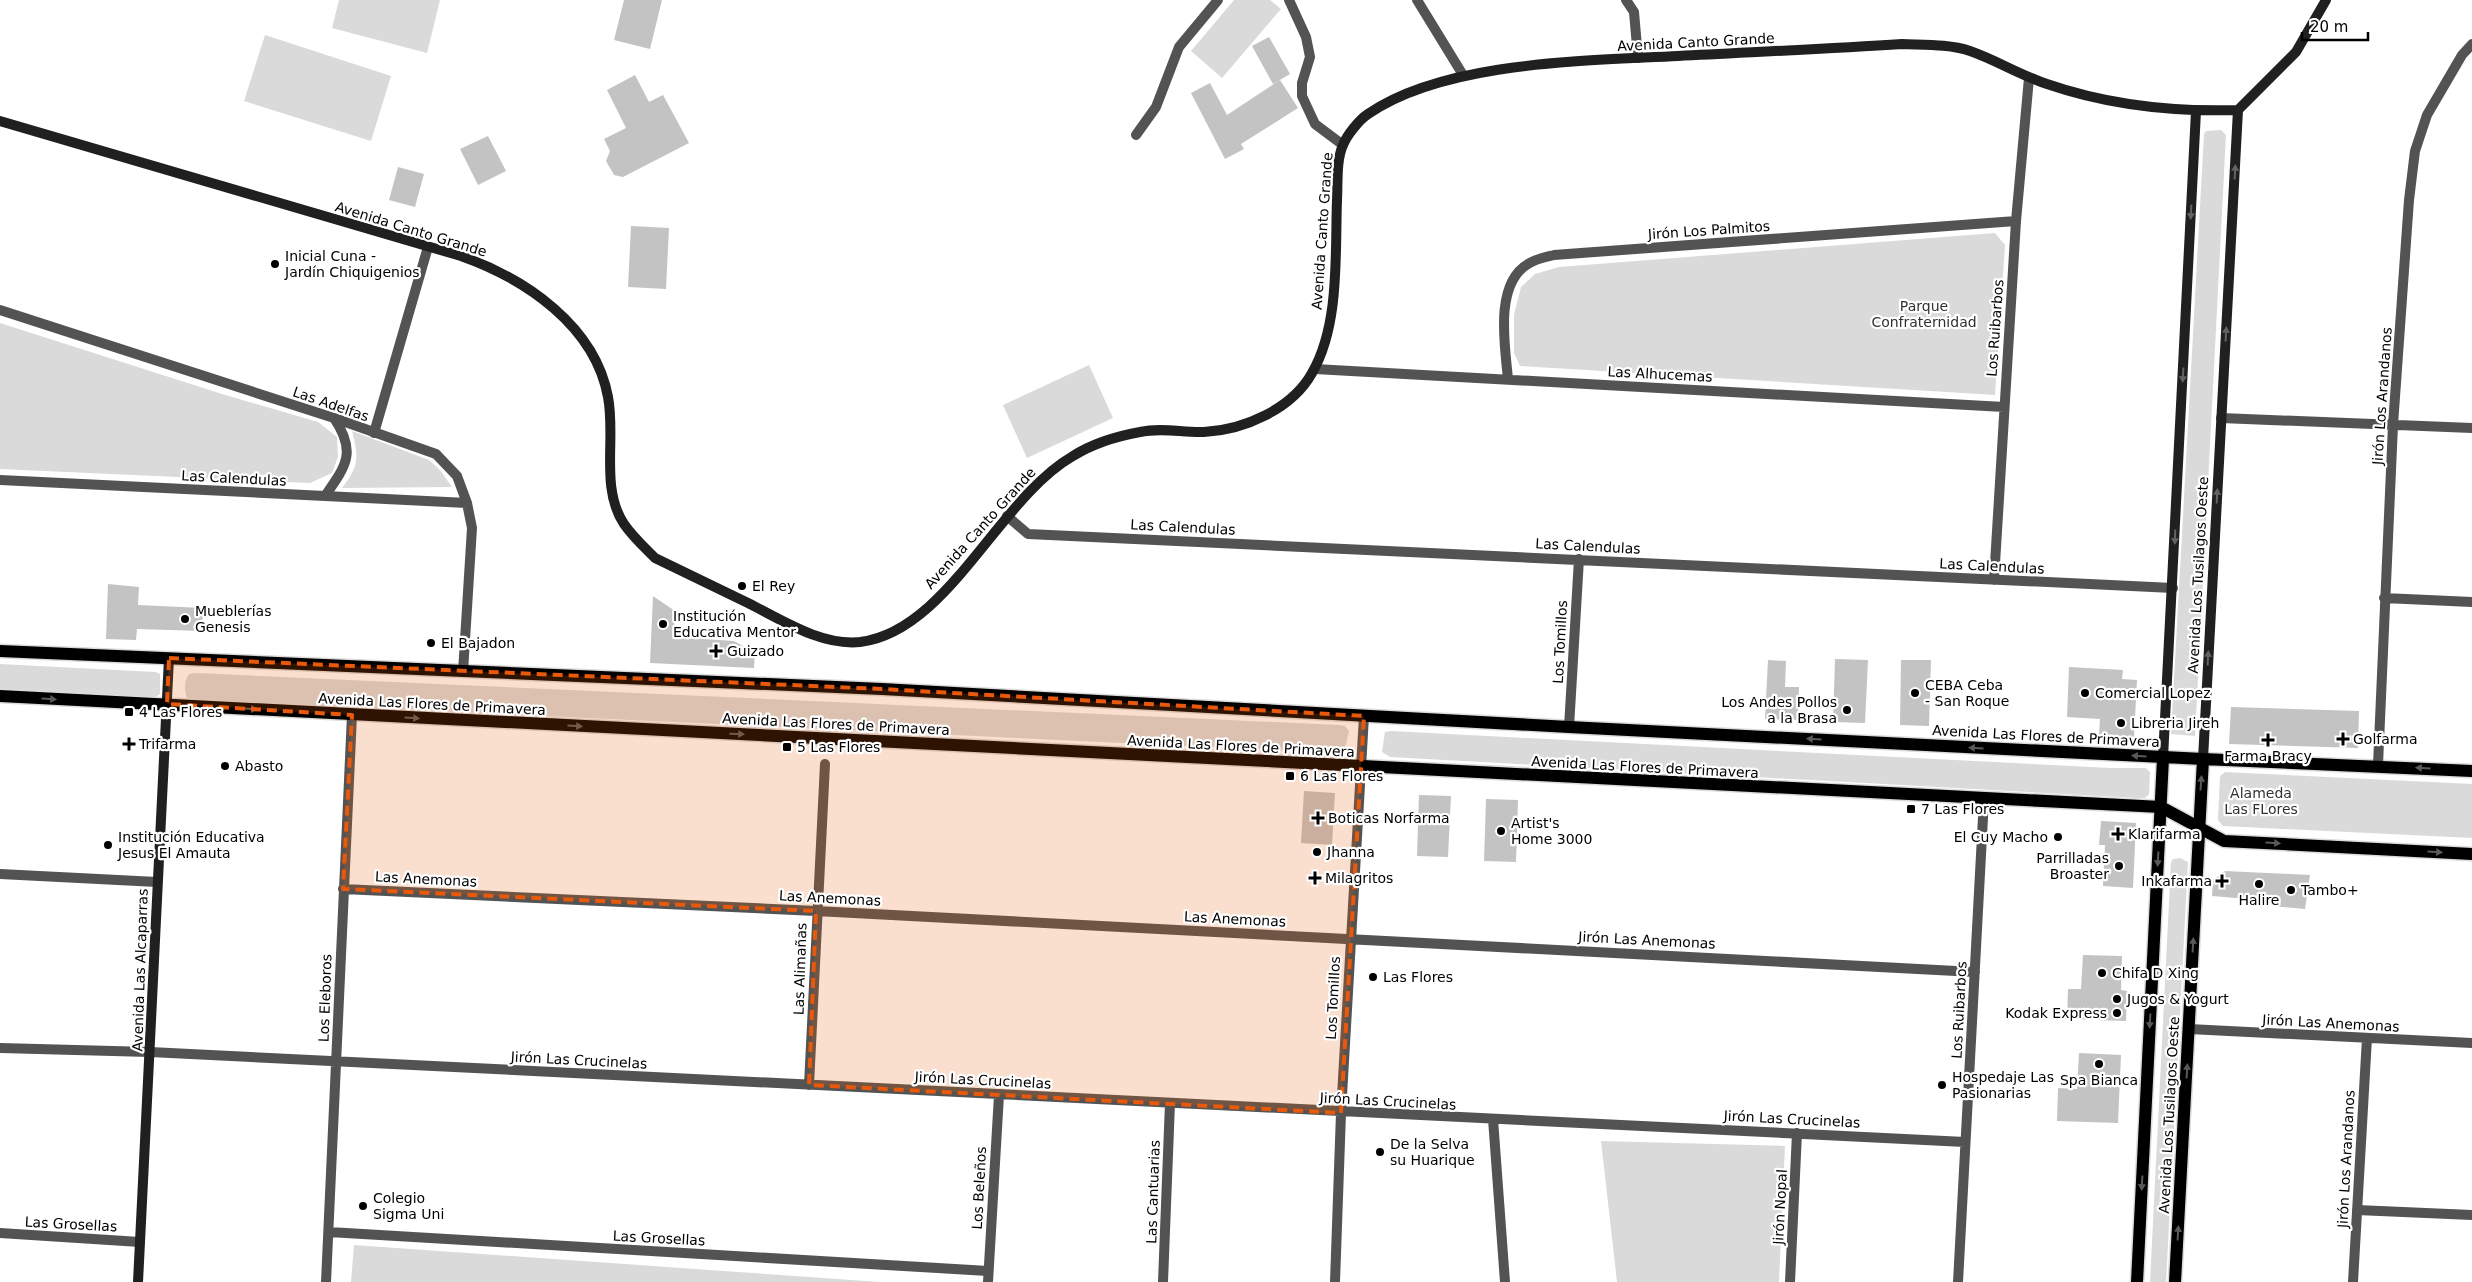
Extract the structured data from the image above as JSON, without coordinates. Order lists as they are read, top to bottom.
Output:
{
  "streets": {
    "main road": ["Avenida Los Tusilagos Oeste", "Avenida Las Flores de Primavera"],
    "street": [
      "Avenida Canto Grande",
      "Jirón Los Palmitos",
      "Los Ruibarbos",
      "Las Alhucemas",
      "Jirón Los Arandanos",
      "Las Adelfas",
      "Las Calendulas",
      "Los Tomillos",
      "Las Anemonas",
      "Jirón Las Anemonas",
      "Las Alimañas",
      "Avenida Las Alcaparras",
      "Los Eleboros",
      "Jirón Las Crucinelas",
      "Los Beleños",
      "Las Cantuarias",
      "Jirón Nopal",
      "Las Grosellas"
    ]
  },
  "crossings": [
    ["Avenida Canto Grande", "Los Ruibarbos"],
    ["Avenida Canto Grande", "Las Alhucemas"],
    ["Avenida Canto Grande", "Las Calendulas"],
    ["Avenida Canto Grande", "Avenida Los Tusilagos Oeste"],
    ["Jirón Los Palmitos", "Los Ruibarbos"],
    ["Jirón Los Palmitos", "Las Alhucemas"],
    ["Los Ruibarbos", "Las Alhucemas"],
    ["Los Ruibarbos", "Las Calendulas"],
    ["Los Ruibarbos", "Avenida Las Flores de Primavera"],
    ["Los Ruibarbos", "Jirón Las Anemonas"],
    ["Los Ruibarbos", "Jirón Las Crucinelas"],
    ["Jirón Los Arandanos", "Avenida Las Flores de Primavera"],
    ["Jirón Los Arandanos", "Jirón Las Anemonas"],
    ["Las Adelfas", "Las Calendulas"],
    ["Las Adelfas", "Avenida Las Flores de Primavera"],
    ["Las Calendulas", "Avenida Los Tusilagos Oeste"],
    ["Las Calendulas", "Los Tomillos"],
    ["Avenida Los Tusilagos Oeste", "Avenida Las Flores de Primavera"],
    ["Avenida Los Tusilagos Oeste", "Jirón Las Anemonas"],
    ["Los Tomillos", "Avenida Las Flores de Primavera"],
    ["Los Tomillos", "Jirón Las Anemonas"],
    ["Los Tomillos", "Jirón Las Crucinelas"],
    ["Avenida Las Flores de Primavera", "Avenida Las Alcaparras"],
    ["Avenida Las Flores de Primavera", "Los Eleboros"],
    ["Las Anemonas", "Jirón Las Anemonas"],
    ["Las Anemonas", "Las Alimañas"],
    ["Las Anemonas", "Los Eleboros"],
    ["Las Alimañas", "Jirón Las Crucinelas"],
    ["Avenida Las Alcaparras", "Jirón Las Crucinelas"],
    ["Avenida Las Alcaparras", "Las Grosellas"],
    ["Los Eleboros", "Jirón Las Crucinelas"],
    ["Los Eleboros", "Las Grosellas"],
    ["Jirón Las Crucinelas", "Los Beleños"],
    ["Jirón Las Crucinelas", "Las Cantuarias"],
    ["Jirón Las Crucinelas", "Jirón Nopal"],
    ["Los Beleños", "Las Grosellas"]
  ],
  "parks": ["Parque Confraternidad", "Alameda Las FLores"],
  "places": {
    "other": [
      "Inicial Cuna - Jardín Chiquigenios",
      "El Rey",
      "Mueblerías Genesis",
      "Institución Educativa Mentor",
      "El Bajadon",
      "CEBA Ceba - San Roque",
      "Comercial Lopez",
      "Los Andes Pollos a la Brasa",
      "Libreria Jireh",
      "Abasto",
      "Artist's Home 3000",
      "El Cuy Macho",
      "Institución Educativa Jesus El Amauta",
      "Jhanna",
      "Parrilladas Broaster",
      "Halire",
      "Tambo+",
      "Chifa D Xing",
      "Las Flores",
      "Jugos & Yogurt",
      "Kodak Express",
      "Spa Bianca",
      "Hospedaje Las Pasionarias",
      "De la Selva su Huarique",
      "Colegio Sigma Uni"
    ],
    "health": [
      "Guizado",
      "Golfarma",
      "Farma Bracy",
      "Trifarma",
      "Boticas Norfarma",
      "Klarifarma",
      "Milagritos",
      "Inkafarma"
    ],
    "transit": [
      "4 Las Flores",
      "5 Las Flores",
      "6 Las Flores",
      "7 Las Flores"
    ]
  },
  "scale_bar": "20 m"
}
